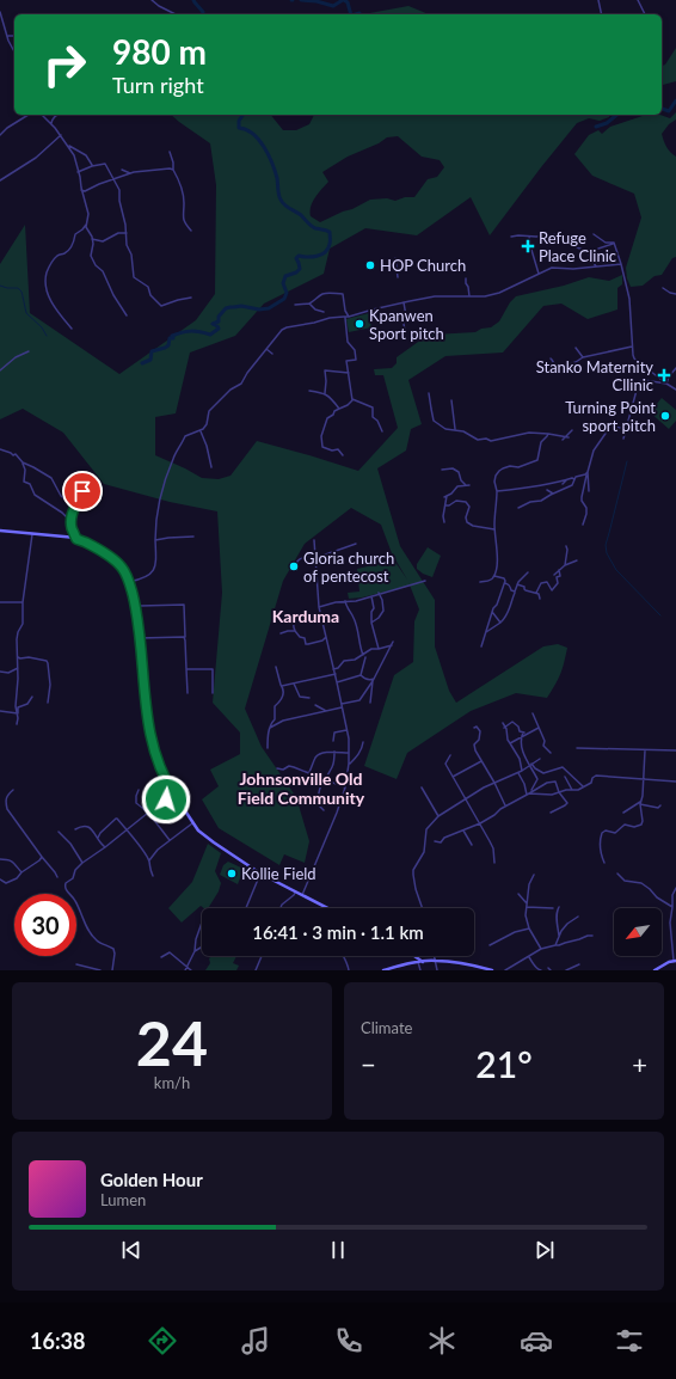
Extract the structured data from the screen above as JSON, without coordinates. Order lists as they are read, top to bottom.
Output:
{
  "districts": ["Karduma", "Johnsonville Old Field Community"],
  "places": {
    "health": ["Refuge Place Clinic", "Stanko Maternity Cllinic"],
    "other": [
      "HOP Church",
      "Kpanwen Sport pitch",
      "Turning Point sport pitch",
      "Gloria church of pentecost",
      "Kollie Field"
    ]
  },
  "north": "bottom left",
  "page": {
    "turn": ["980 m", "Turn right"],
    "limit": "30",
    "trip": "16:41 · 3 min · 1.1 km",
    "tile": [
      ["24", "km/h"],
      "Climate"
    ],
    "heat": ["−", "21°", "+"],
    "song": ["Golden Hour", "Lumen"],
    "tabs": "16:38"
  }
}
